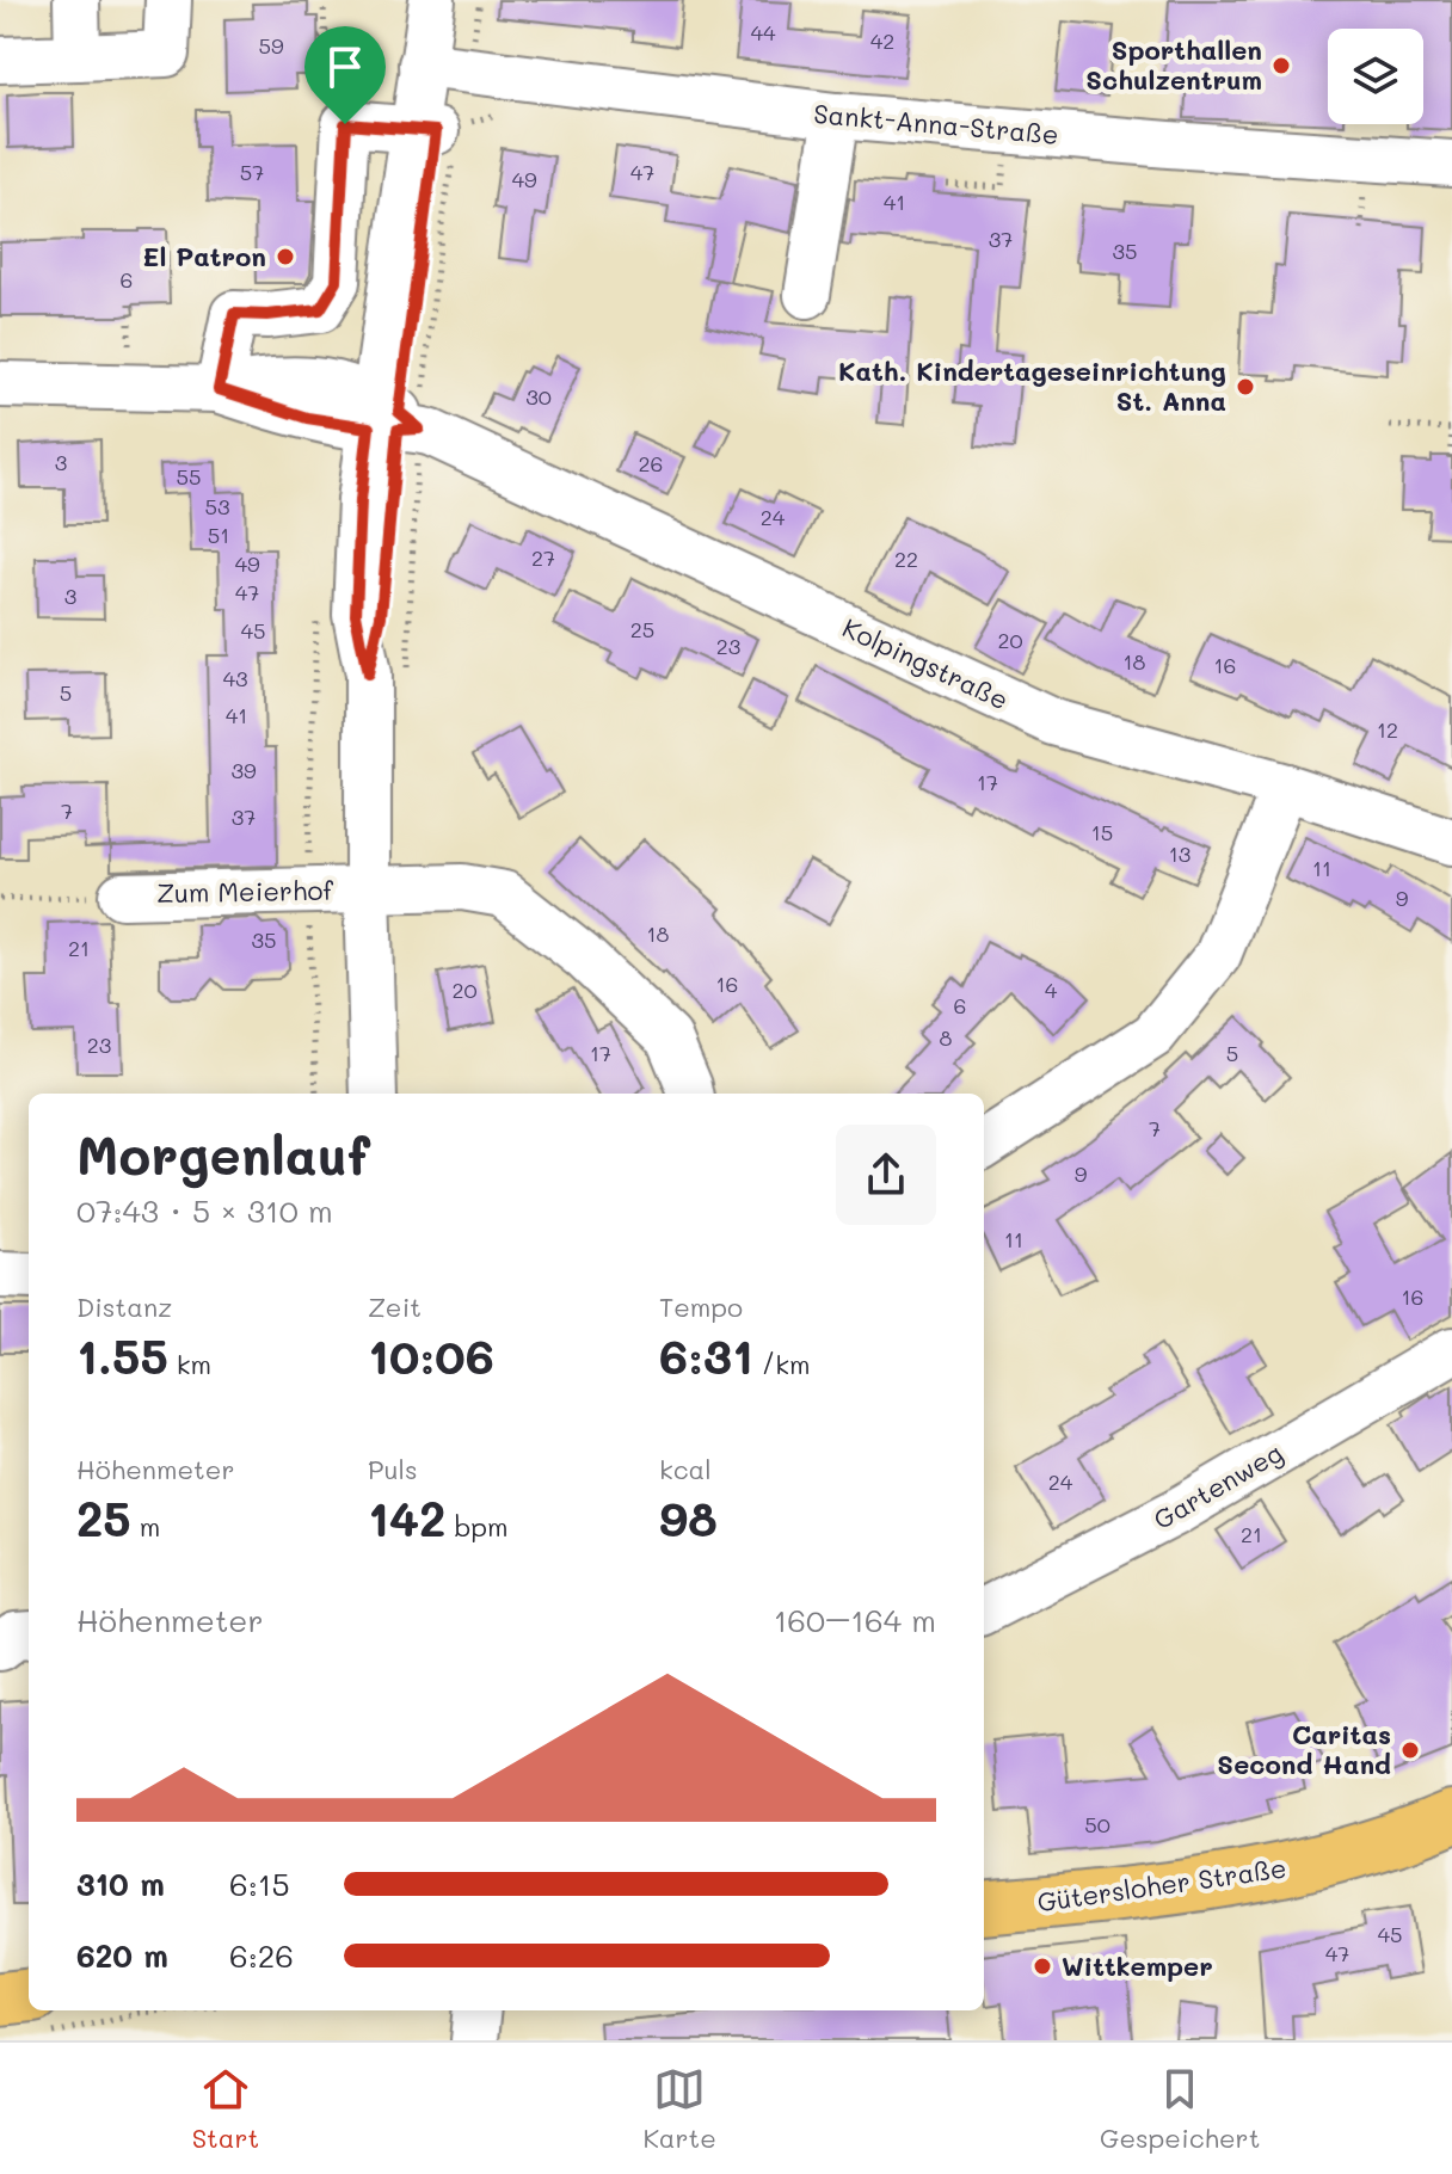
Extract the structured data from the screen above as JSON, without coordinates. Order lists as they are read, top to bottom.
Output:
{
  "streets": {
    "main road": ["Gütersloher Straße"],
    "street": [
      "Sankt-Anna-Straße",
      "Kolpingstraße",
      "Zum Meierhof",
      "Gartenweg"
    ]
  },
  "crossings": [
    ["Sankt-Anna-Straße", "Zum Meierhof"],
    ["Kolpingstraße", "Zum Meierhof"]
  ],
  "places": [
    "Sporthallen Schulzentrum",
    "El Patron",
    "Kath. Kindertageseinrichtung St. Anna",
    "Caritas Second Hand",
    "Wittkemper"
  ],
  "house_numbers": [
    "44",
    "42",
    "59",
    "57",
    "47",
    "49",
    "41",
    "37",
    "35",
    "6",
    "30",
    "3",
    "26",
    "55",
    "53",
    "24",
    "51",
    "27",
    "22",
    "49",
    "47",
    "3",
    "25",
    "45",
    "20",
    "23",
    "18",
    "16",
    "43",
    "5",
    "41",
    "12",
    "39",
    "17",
    "7",
    "37",
    "15",
    "13",
    "11",
    "9",
    "18",
    "35",
    "21",
    "16",
    "20",
    "4",
    "6",
    "8",
    "23",
    "17",
    "5",
    "7",
    "9",
    "11",
    "16",
    "24",
    "21",
    "50",
    "45",
    "47"
  ],
  "page": {
    "heading": ["Morgenlauf", "07:43 · 5 × 310 m"],
    "stats": [
      ["Distanz", "1.55 km"],
      ["Zeit", "10:06"],
      ["Tempo", "6:31 /km"],
      ["Höhenmeter", "25 m"],
      ["Puls", "142 bpm"],
      ["kcal", "98"]
    ],
    "chart": ["Höhenmeter", "160–164 m"],
    "list": [
      {
        "name": "310 m",
        "note": "6:15"
      },
      {
        "name": "620 m",
        "note": "6:26"
      }
    ],
    "tabs": ["Start", "Karte", "Gespeichert"]
  }
}
